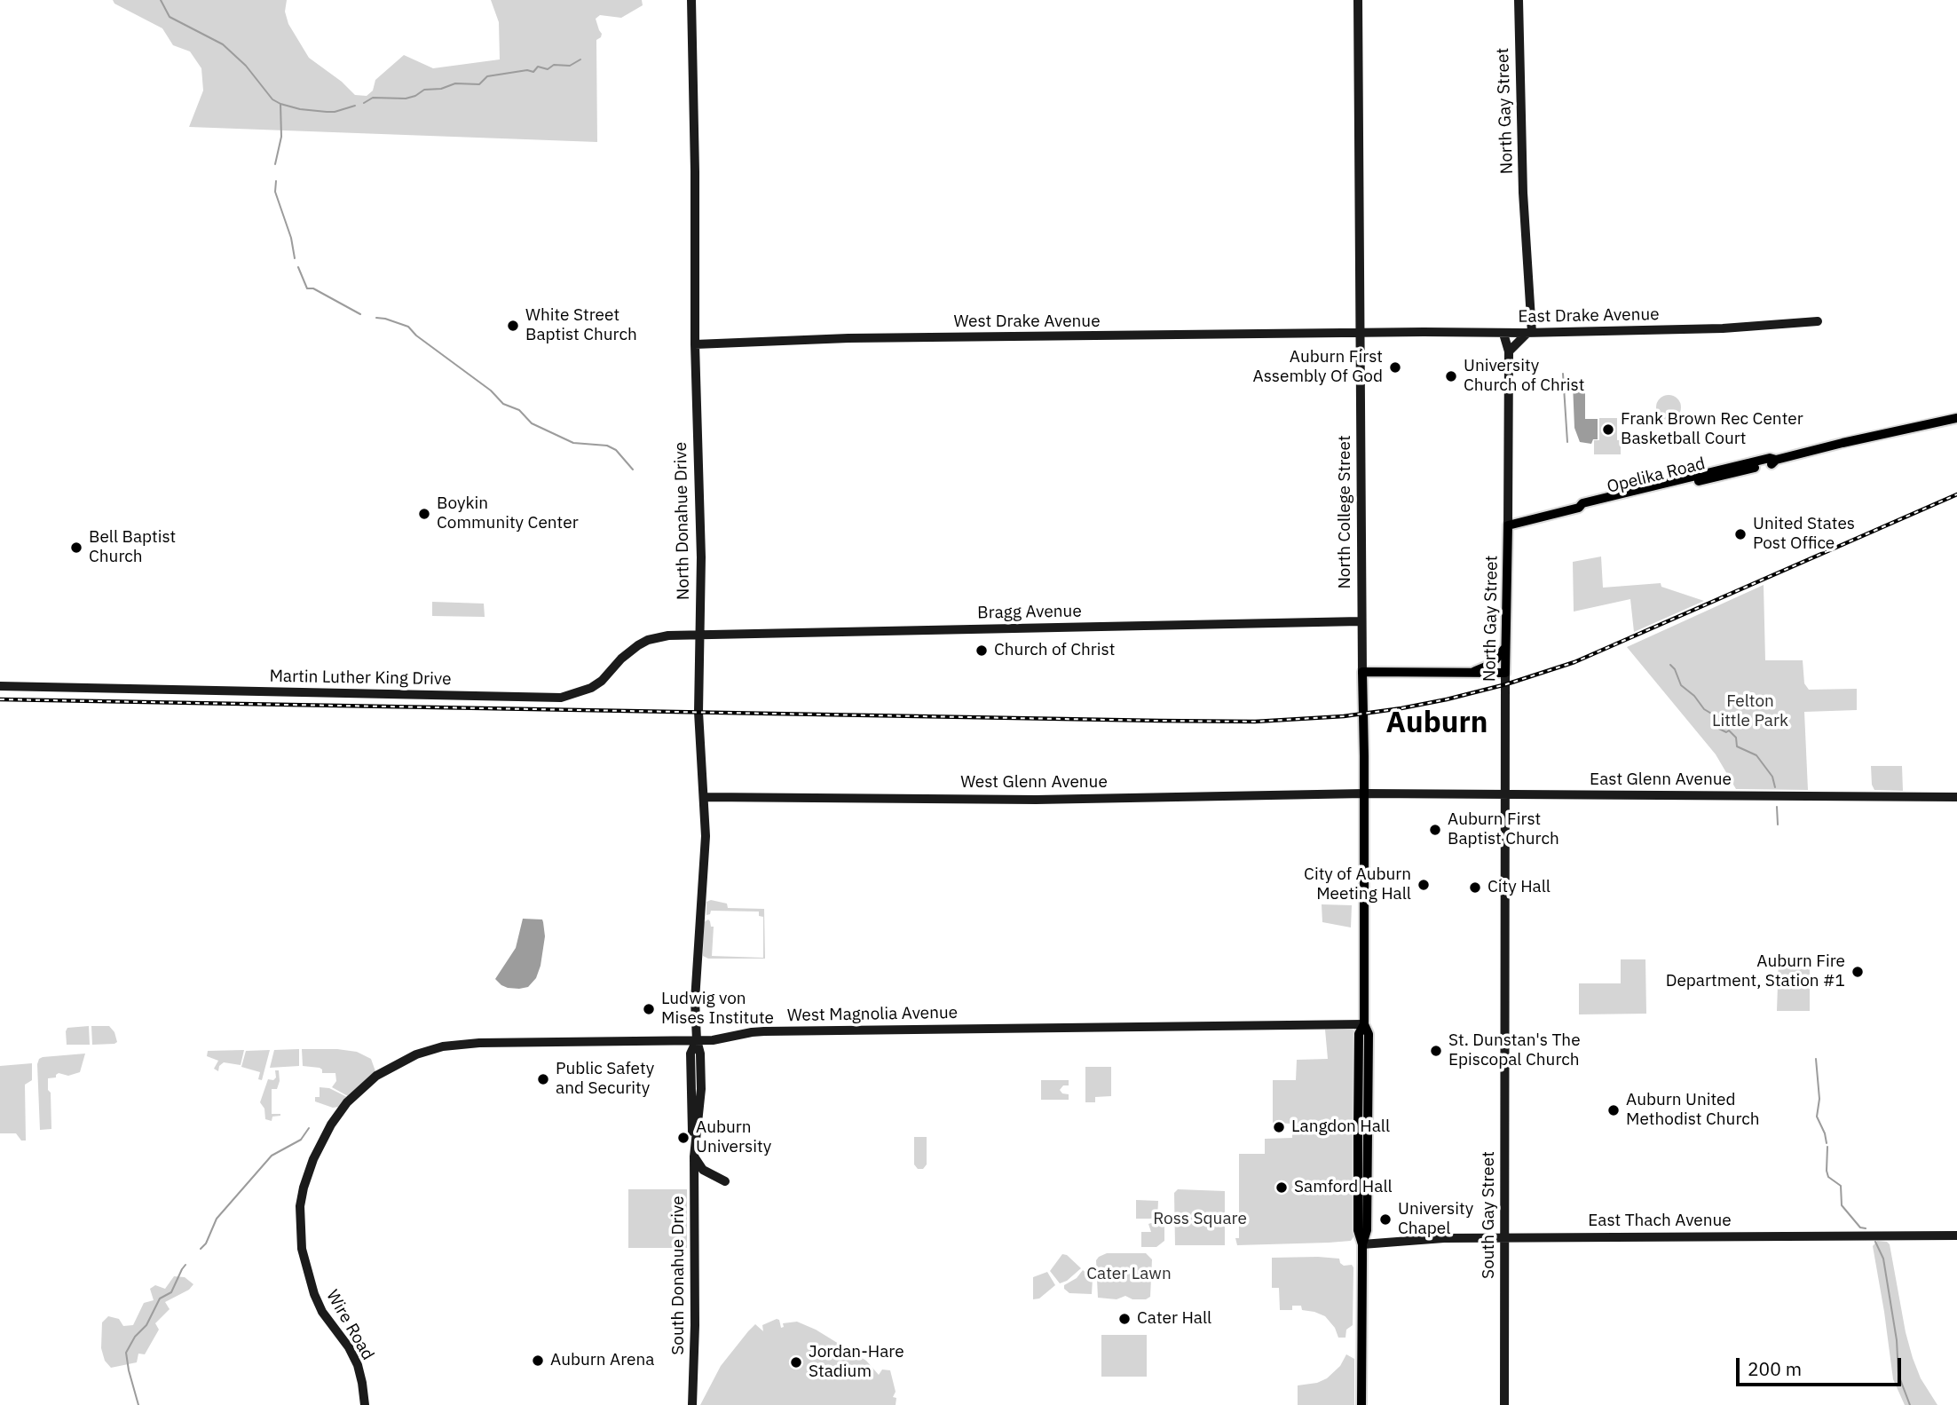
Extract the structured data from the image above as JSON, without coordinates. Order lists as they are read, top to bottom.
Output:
{
  "streets": {
    "main road": ["North Gay Street", "Opelika Road", "North College Street"],
    "street": [
      "East Drake Avenue",
      "West Drake Avenue",
      "North Donahue Drive",
      "Bragg Avenue",
      "Martin Luther King Drive",
      "East Glenn Avenue",
      "West Glenn Avenue",
      "West Magnolia Avenue",
      "South Gay Street",
      "East Thach Avenue",
      "South Donahue Drive",
      "Wire Road"
    ]
  },
  "crossings": [
    ["North Gay Street", "East Drake Avenue"],
    ["North Gay Street", "Opelika Road"],
    ["North Gay Street", "East Glenn Avenue"],
    ["North Gay Street", "South Gay Street"],
    ["East Drake Avenue", "West Drake Avenue"],
    ["East Drake Avenue", "North College Street"],
    ["West Drake Avenue", "North College Street"],
    ["West Drake Avenue", "North Donahue Drive"],
    ["North College Street", "Bragg Avenue"],
    ["North College Street", "East Glenn Avenue"],
    ["North College Street", "West Glenn Avenue"],
    ["North College Street", "West Magnolia Avenue"],
    ["North College Street", "East Thach Avenue"],
    ["North Donahue Drive", "Bragg Avenue"],
    ["North Donahue Drive", "Martin Luther King Drive"],
    ["North Donahue Drive", "West Glenn Avenue"],
    ["North Donahue Drive", "West Magnolia Avenue"],
    ["North Donahue Drive", "South Donahue Drive"],
    ["Bragg Avenue", "Martin Luther King Drive"],
    ["East Glenn Avenue", "West Glenn Avenue"],
    ["West Magnolia Avenue", "South Donahue Drive"],
    ["West Magnolia Avenue", "Wire Road"],
    ["South Gay Street", "East Thach Avenue"]
  ],
  "districts": ["Auburn"],
  "parks": ["Felton Little Park", "Ross Square", "Cater Lawn"],
  "places": [
    "White Street Baptist Church",
    "Auburn First Assembly Of God",
    "University Church of Christ",
    "Frank Brown Rec Center Basketball Court",
    "Boykin Community Center",
    "United States Post Office",
    "Bell Baptist Church",
    "Church of Christ",
    "Auburn First Baptist Church",
    "City of Auburn Meeting Hall",
    "City Hall",
    "Auburn Fire Department, Station #1",
    "Ludwig von Mises Institute",
    "St. Dunstan's The Episcopal Church",
    "Public Safety and Security",
    "Auburn United Methodist Church",
    "Langdon Hall",
    "Auburn University",
    "Samford Hall",
    "University Chapel",
    "Cater Hall",
    "Auburn Arena",
    "Jordan-Hare Stadium"
  ],
  "scale_bar": "200 m"
}
